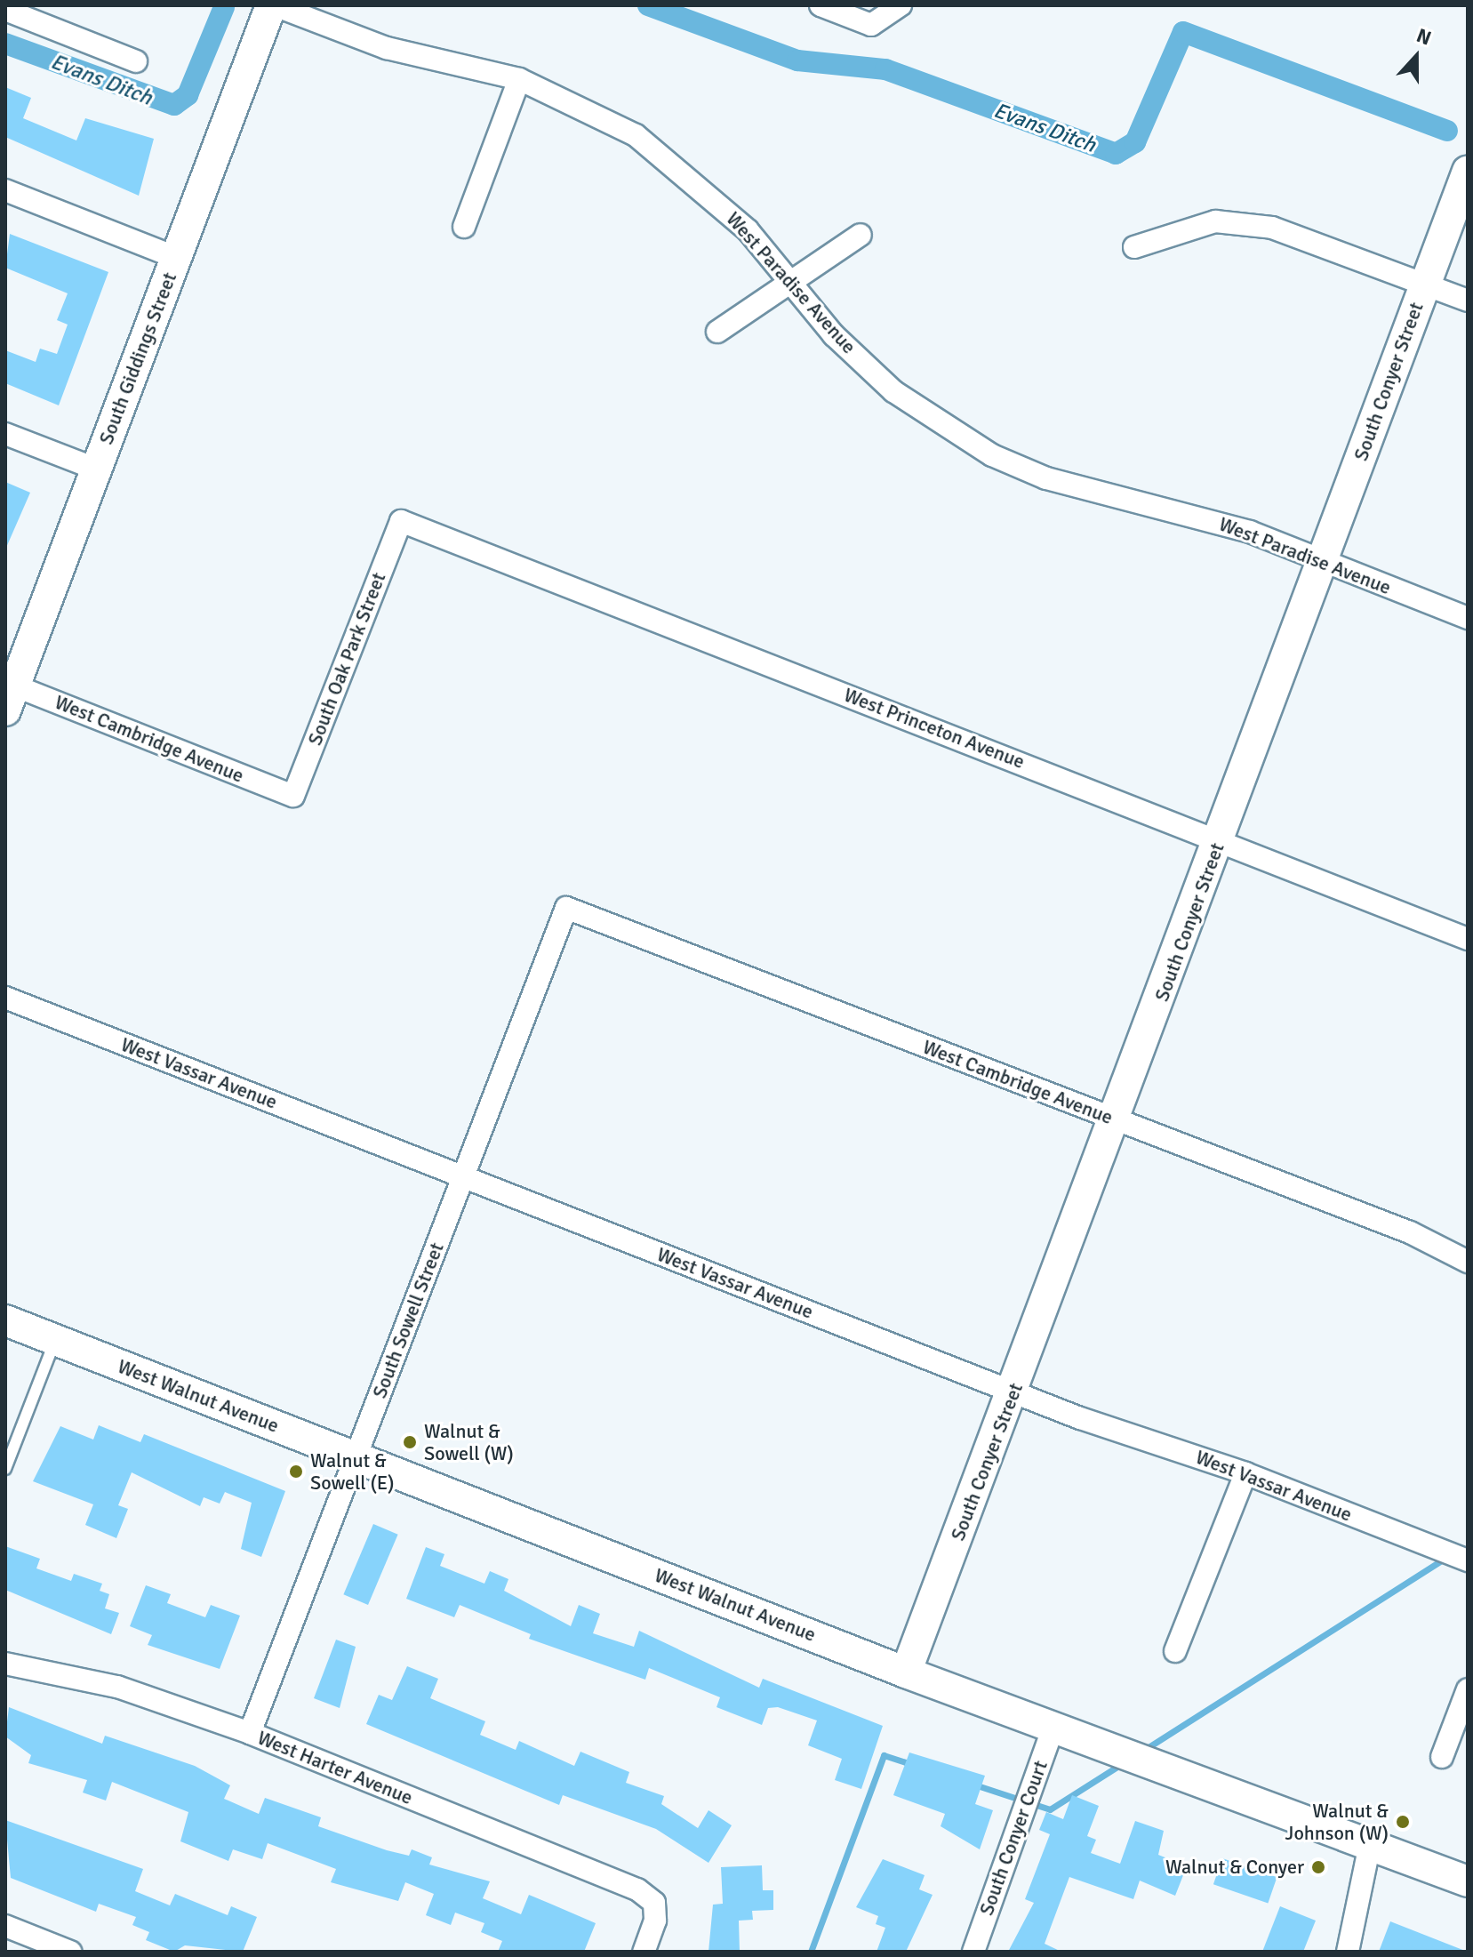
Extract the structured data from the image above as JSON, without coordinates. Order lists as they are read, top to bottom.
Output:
{
  "streets": {
    "street": [
      "West Paradise Avenue",
      "South Giddings Street",
      "South Conyer Street",
      "South Oak Park Street",
      "West Princeton Avenue",
      "West Cambridge Avenue",
      "West Vassar Avenue",
      "South Sowell Street",
      "West Walnut Avenue",
      "West Harter Avenue",
      "South Conyer Court"
    ]
  },
  "crossings": [
    ["West Paradise Avenue", "South Giddings Street"],
    ["West Paradise Avenue", "South Conyer Street"],
    ["South Giddings Street", "West Cambridge Avenue"],
    ["South Conyer Street", "West Princeton Avenue"],
    ["South Conyer Street", "West Cambridge Avenue"],
    ["South Conyer Street", "West Vassar Avenue"],
    ["South Conyer Street", "West Walnut Avenue"],
    ["South Oak Park Street", "West Princeton Avenue"],
    ["South Oak Park Street", "West Cambridge Avenue"],
    ["West Cambridge Avenue", "South Sowell Street"],
    ["West Vassar Avenue", "South Sowell Street"],
    ["South Sowell Street", "West Walnut Avenue"],
    ["South Sowell Street", "West Harter Avenue"],
    ["West Walnut Avenue", "South Conyer Court"]
  ],
  "water": ["Evans Ditch"],
  "places": [
    "Walnut & Sowell (W)",
    "Walnut & Sowell (E)",
    "Walnut & Johnson (W)",
    "Walnut & Conyer"
  ],
  "north": "top"
}
